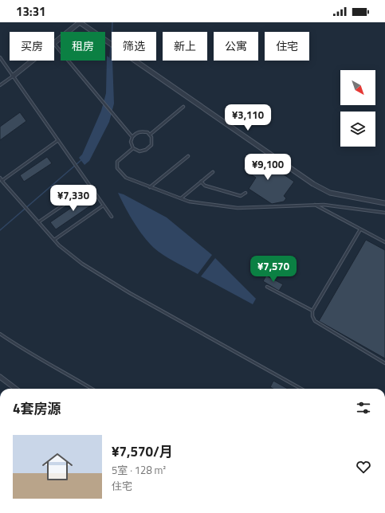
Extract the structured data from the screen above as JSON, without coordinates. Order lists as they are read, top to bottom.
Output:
{
  "north": "bottom right",
  "page": {
    "status": "13:31",
    "chip": [
      "买房",
      "租房",
      "筛选",
      "新上",
      "公寓",
      "住宅"
    ],
    "price": [
      "¥3,110",
      "¥9,100",
      "¥7,330",
      "¥7,570"
    ],
    "heading": "4套房源",
    "list": [
      {
        "name": "¥7,570/月",
        "note": "5室 · 128 m² · 住宅"
      }
    ]
  }
}
